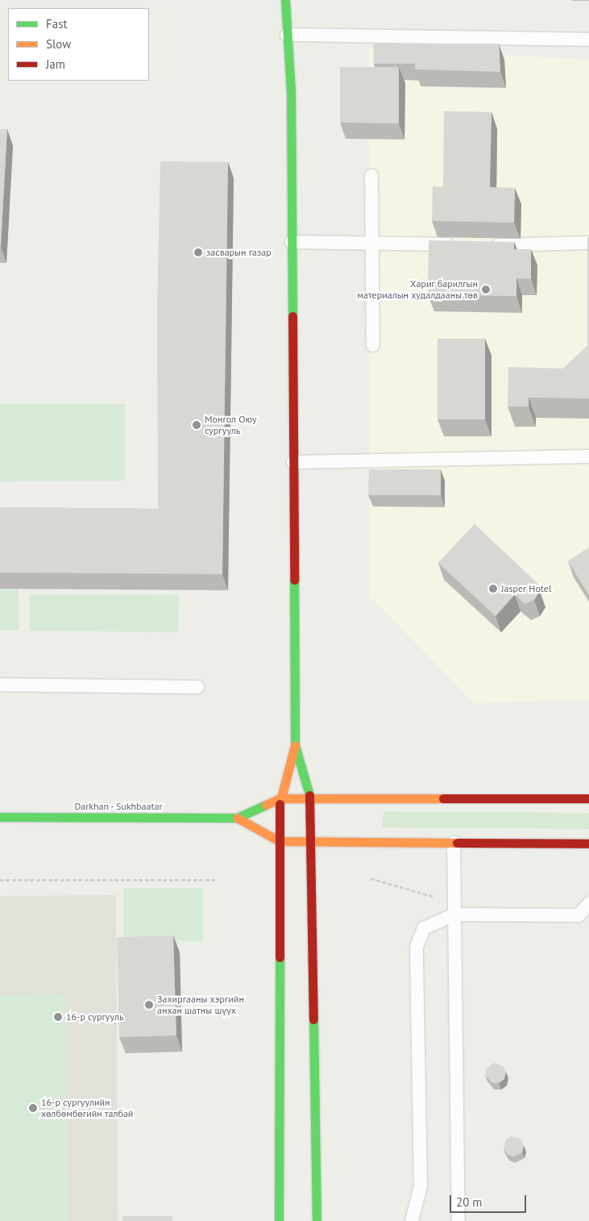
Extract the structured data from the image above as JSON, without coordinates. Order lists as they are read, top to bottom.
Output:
{
  "streets": {
    "main road": ["Darkhan - Sukhbaatar"]
  },
  "places": [
    "засварын газар",
    "Хариг барилгын материалын худалдааны төв",
    "Монгол Оюу сургууль",
    "Jasper Hotel",
    "Захиргааны хэргийн анхан шатны шүүх",
    "16-р сургууль",
    "16-р сургуулийн хөлбөмбөгийн талбай"
  ],
  "legend": ["Fast", "Slow", "Jam"],
  "scale_bar": "20 m"
}
